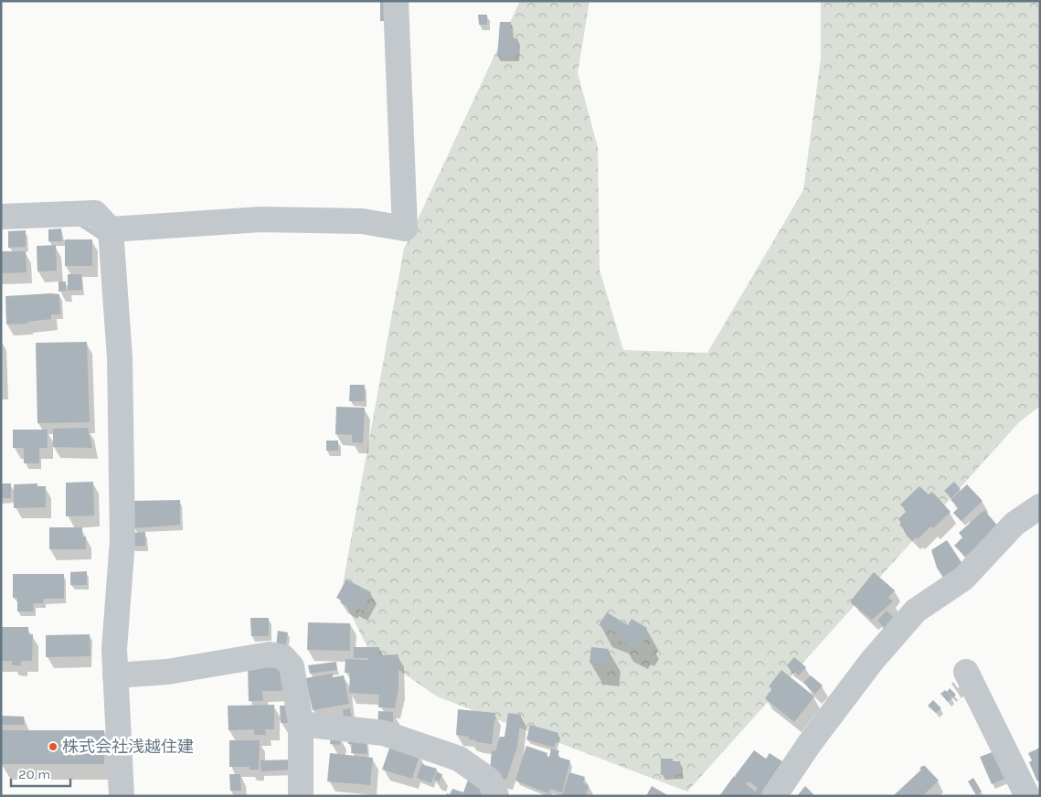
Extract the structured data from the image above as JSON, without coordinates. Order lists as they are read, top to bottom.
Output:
{
  "places": ["株式会社浅越住建"],
  "scale_bar": "20 m"
}
